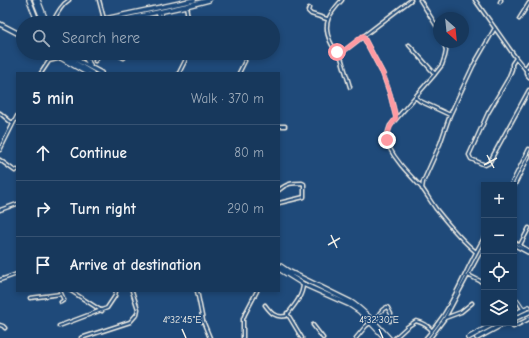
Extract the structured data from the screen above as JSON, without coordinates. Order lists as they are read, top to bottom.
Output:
{
  "north": "bottom right",
  "page": {
    "search": "Search here",
    "heading": ["5 min", "Walk · 370 m"],
    "list": [
      ["Continue", "80 m"],
      ["Turn right", "290 m"],
      "Arrive at destination"
    ],
    "map_buttons": ["+", "−"]
  },
  "coordinates": ["4°32'45\"E", "4°32'30\"E"]
}
